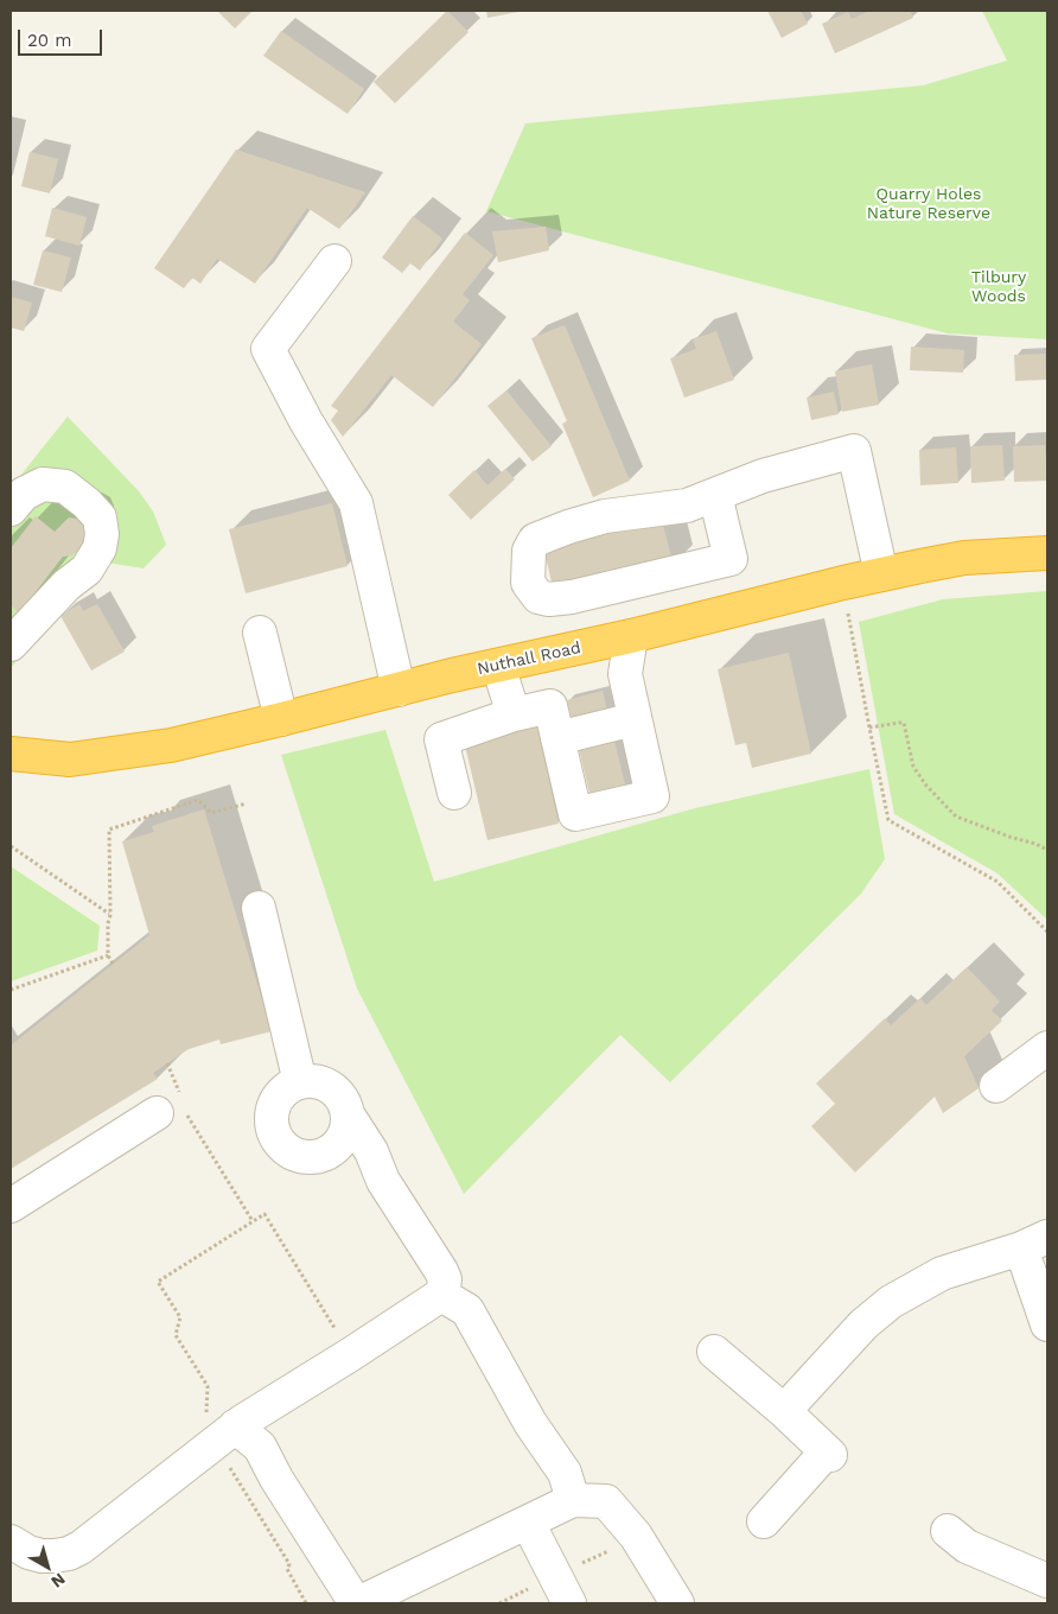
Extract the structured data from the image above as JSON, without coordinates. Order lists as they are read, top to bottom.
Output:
{
  "streets": {
    "highway": ["Nuthall Road"]
  },
  "parks": ["Quarry Holes Nature Reserve", "Tilbury Woods"],
  "scale_bar": "20 m",
  "north": "bottom right"
}
